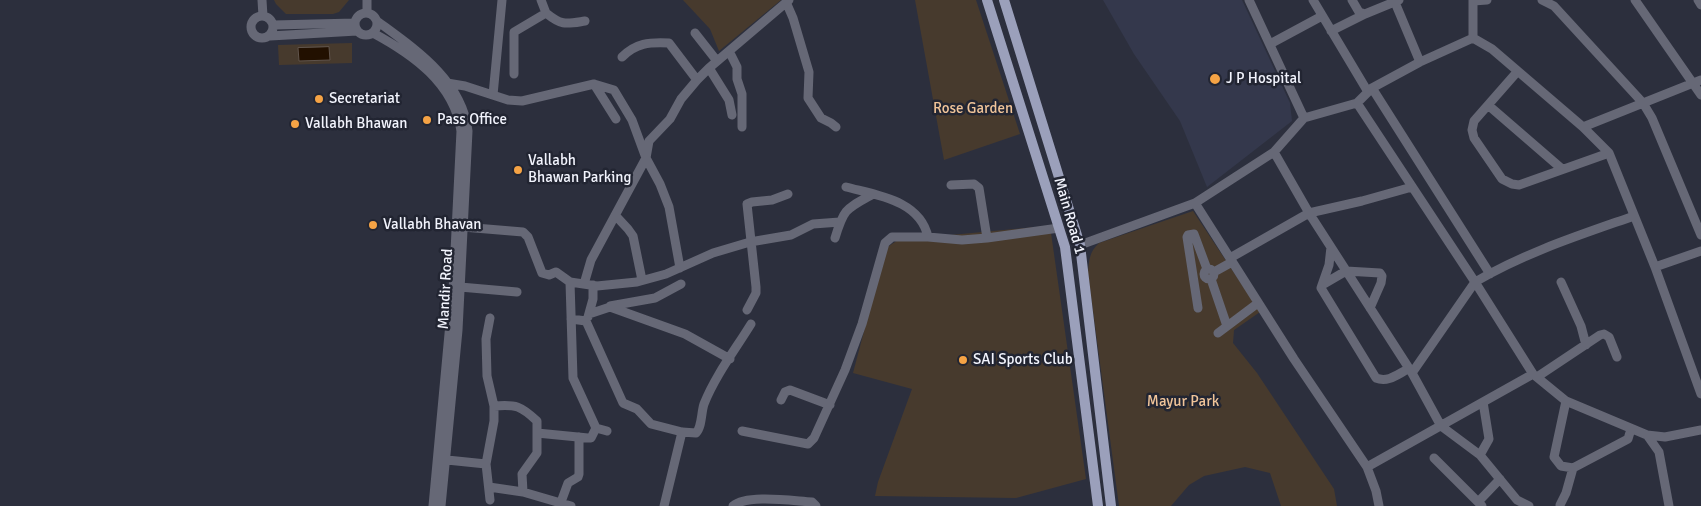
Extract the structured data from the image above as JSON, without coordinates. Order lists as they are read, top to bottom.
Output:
{
  "streets": {
    "main road": ["Main Road 1"],
    "street": ["Mandir Road"]
  },
  "parks": ["Rose Garden", "Mayur Park"],
  "places": [
    "J P Hospital",
    "Secretariat",
    "Pass Office",
    "Vallabh Bhawan",
    "Vallabh Bhawan Parking",
    "Vallabh Bhavan",
    "SAI Sports Club"
  ]
}
